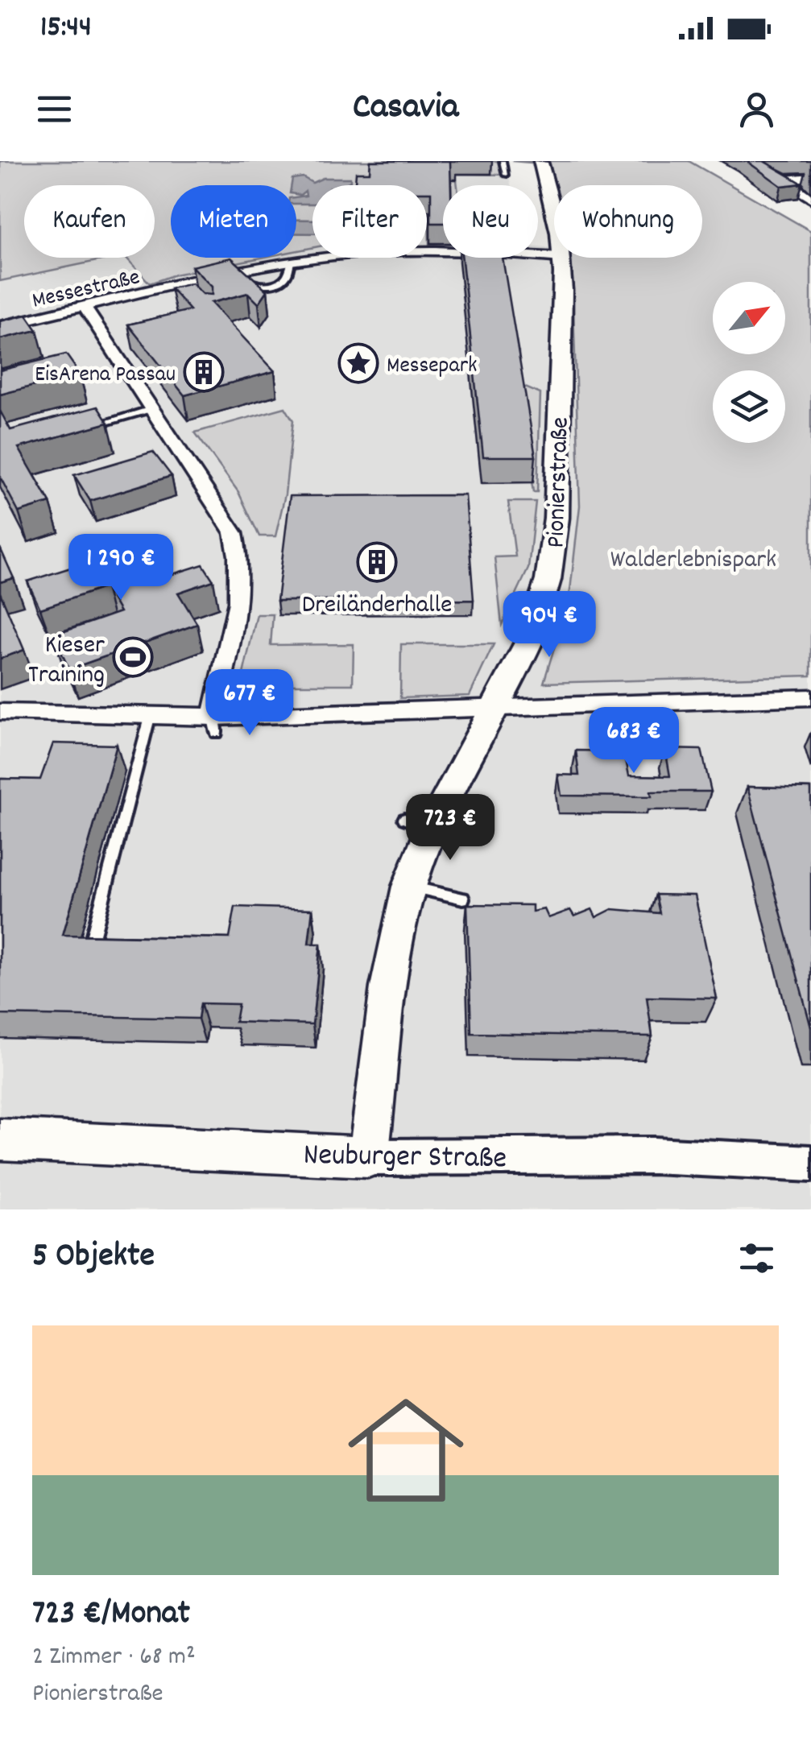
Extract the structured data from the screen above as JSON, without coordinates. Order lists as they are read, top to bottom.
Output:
{
  "streets": {
    "main road": ["Pionierstraße", "Neuburger Straße"],
    "street": ["Messestraße"]
  },
  "crossings": [
    ["Pionierstraße", "Neuburger Straße"]
  ],
  "parks": ["Walderlebnispark"],
  "places": {
    "place": ["Messepark"],
    "building": ["EisArena Passau", "Dreiländerhalle"],
    "sports": ["Kieser Training"]
  },
  "north": "top right",
  "page": {
    "status": "15:44",
    "header": "Casavia",
    "chip": [
      "Kaufen",
      "Mieten",
      "Filter",
      "Neu",
      "Wohnung"
    ],
    "price": [
      "1 290 €",
      "904 €",
      "677 €",
      "683 €",
      "723 €"
    ],
    "heading": "5 Objekte",
    "list": [
      {
        "name": "723 €/Monat",
        "note": "2 Zimmer · 68 m² · Pionierstraße"
      }
    ]
  }
}
